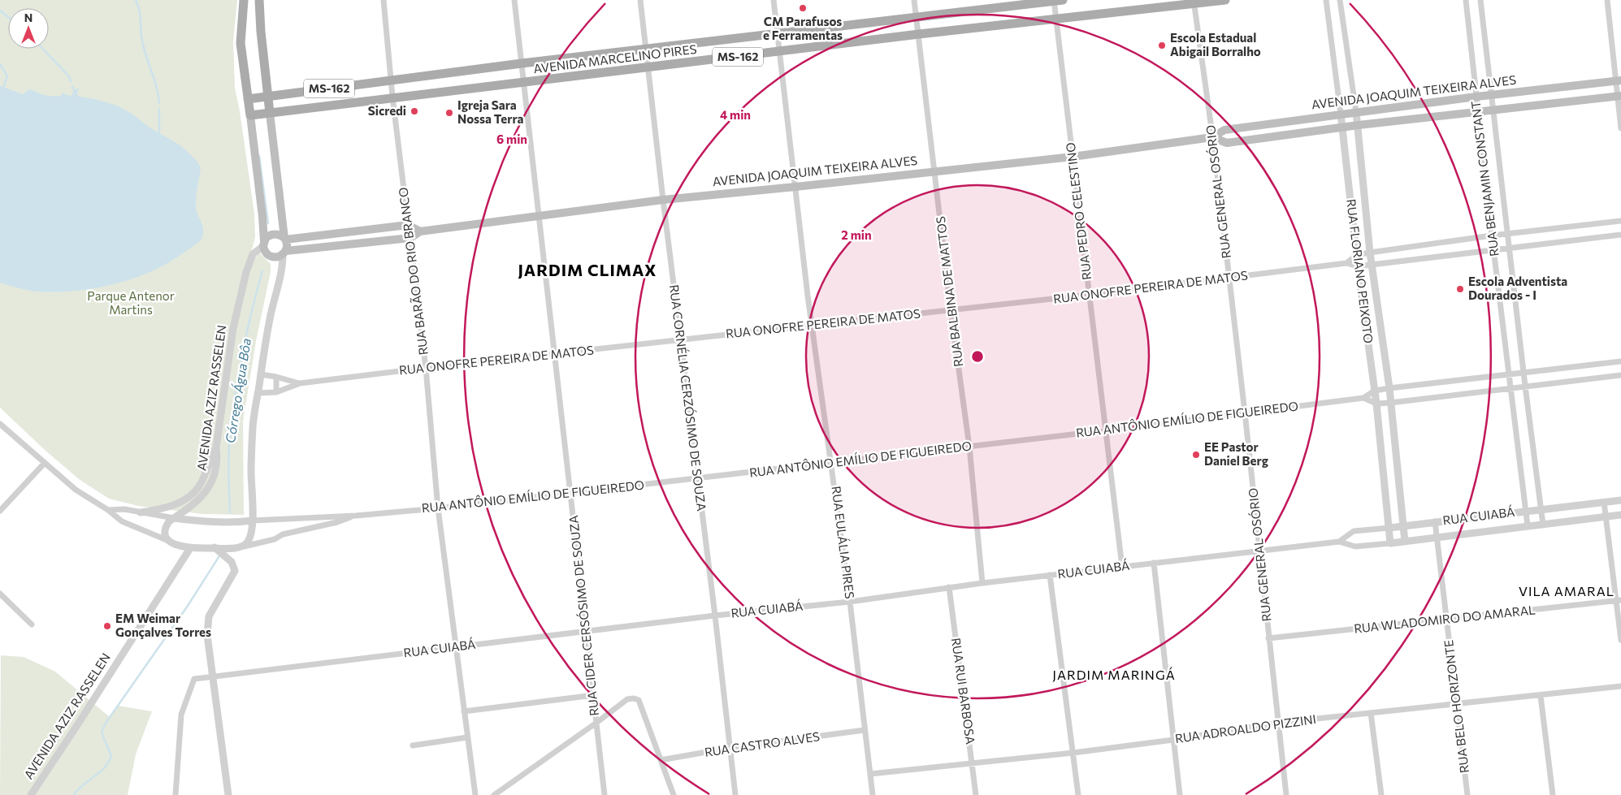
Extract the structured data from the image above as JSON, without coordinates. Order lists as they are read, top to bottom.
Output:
{
  "streets": {
    "main road": [
      "MS-162",
      "AVENIDA MARCELINO PIRES",
      "AVENIDA JOAQUIM TEIXEIRA ALVES",
      "AVENIDA AZIZ RASSELEN"
    ],
    "street": [
      "RUA BENJAMIN CONSTANT",
      "RUA GENERAL OSÓRIO",
      "RUA PEDRO CELESTINO",
      "RUA BARÃO DO RIO BRANCO",
      "RUA FLORIANO PEIXOTO",
      "RUA ONOFRE PEREIRA DE MATOS",
      "RUA BALBINA DE MATTOS",
      "RUA CORNÉLIA CERZÓSIMO DE SOUZA",
      "RUA ANTÔNIO EMÍLIO DE FIGUEIREDO",
      "RUA CUIABÁ",
      "RUA EULÁLIA PIRES",
      "RUA CIDER CERSÓSIMO DE SOUZA",
      "RUA WLADOMIRO DO AMARAL",
      "RUA RUI BARBOSA",
      "RUA BELO HORIZONTE",
      "RUA ADROALDO PIZZINI",
      "RUA CASTRO ALVES"
    ]
  },
  "crossings": [
    ["AVENIDA MARCELINO PIRES", "RUA GENERAL OSÓRIO"],
    ["AVENIDA MARCELINO PIRES", "RUA PEDRO CELESTINO"],
    ["AVENIDA MARCELINO PIRES", "RUA BARÃO DO RIO BRANCO"],
    ["AVENIDA MARCELINO PIRES", "RUA BALBINA DE MATTOS"],
    ["AVENIDA MARCELINO PIRES", "RUA CORNÉLIA CERZÓSIMO DE SOUZA"],
    ["AVENIDA MARCELINO PIRES", "RUA EULÁLIA PIRES"],
    ["AVENIDA MARCELINO PIRES", "RUA CIDER CERSÓSIMO DE SOUZA"],
    ["AVENIDA JOAQUIM TEIXEIRA ALVES", "RUA BENJAMIN CONSTANT"],
    ["AVENIDA JOAQUIM TEIXEIRA ALVES", "RUA GENERAL OSÓRIO"],
    ["AVENIDA JOAQUIM TEIXEIRA ALVES", "RUA PEDRO CELESTINO"],
    ["AVENIDA JOAQUIM TEIXEIRA ALVES", "RUA BARÃO DO RIO BRANCO"],
    ["AVENIDA JOAQUIM TEIXEIRA ALVES", "RUA FLORIANO PEIXOTO"],
    ["AVENIDA JOAQUIM TEIXEIRA ALVES", "RUA BALBINA DE MATTOS"],
    ["AVENIDA JOAQUIM TEIXEIRA ALVES", "RUA CORNÉLIA CERZÓSIMO DE SOUZA"],
    ["AVENIDA JOAQUIM TEIXEIRA ALVES", "RUA EULÁLIA PIRES"],
    ["AVENIDA JOAQUIM TEIXEIRA ALVES", "RUA CIDER CERSÓSIMO DE SOUZA"],
    ["RUA BENJAMIN CONSTANT", "RUA ONOFRE PEREIRA DE MATOS"],
    ["RUA BENJAMIN CONSTANT", "RUA ANTÔNIO EMÍLIO DE FIGUEIREDO"],
    ["RUA BENJAMIN CONSTANT", "RUA CUIABÁ"],
    ["RUA GENERAL OSÓRIO", "RUA ONOFRE PEREIRA DE MATOS"],
    ["RUA GENERAL OSÓRIO", "RUA ANTÔNIO EMÍLIO DE FIGUEIREDO"],
    ["RUA GENERAL OSÓRIO", "RUA CUIABÁ"],
    ["RUA GENERAL OSÓRIO", "RUA WLADOMIRO DO AMARAL"],
    ["RUA GENERAL OSÓRIO", "RUA ADROALDO PIZZINI"],
    ["RUA PEDRO CELESTINO", "RUA ONOFRE PEREIRA DE MATOS"],
    ["RUA PEDRO CELESTINO", "RUA ANTÔNIO EMÍLIO DE FIGUEIREDO"],
    ["RUA PEDRO CELESTINO", "RUA CUIABÁ"],
    ["RUA BARÃO DO RIO BRANCO", "RUA ONOFRE PEREIRA DE MATOS"],
    ["RUA BARÃO DO RIO BRANCO", "RUA ANTÔNIO EMÍLIO DE FIGUEIREDO"],
    ["RUA BARÃO DO RIO BRANCO", "RUA CUIABÁ"],
    ["RUA FLORIANO PEIXOTO", "RUA ONOFRE PEREIRA DE MATOS"],
    ["RUA FLORIANO PEIXOTO", "RUA ANTÔNIO EMÍLIO DE FIGUEIREDO"],
    ["RUA FLORIANO PEIXOTO", "RUA CUIABÁ"],
    ["RUA ONOFRE PEREIRA DE MATOS", "RUA BALBINA DE MATTOS"],
    ["RUA ONOFRE PEREIRA DE MATOS", "RUA CORNÉLIA CERZÓSIMO DE SOUZA"],
    ["RUA ONOFRE PEREIRA DE MATOS", "RUA EULÁLIA PIRES"],
    ["RUA ONOFRE PEREIRA DE MATOS", "RUA CIDER CERSÓSIMO DE SOUZA"],
    ["RUA BALBINA DE MATTOS", "RUA ANTÔNIO EMÍLIO DE FIGUEIREDO"],
    ["RUA BALBINA DE MATTOS", "RUA CUIABÁ"],
    ["AVENIDA AZIZ RASSELEN", "RUA ANTÔNIO EMÍLIO DE FIGUEIREDO"],
    ["RUA CORNÉLIA CERZÓSIMO DE SOUZA", "RUA ANTÔNIO EMÍLIO DE FIGUEIREDO"],
    ["RUA CORNÉLIA CERZÓSIMO DE SOUZA", "RUA CUIABÁ"],
    ["RUA CORNÉLIA CERZÓSIMO DE SOUZA", "RUA CASTRO ALVES"],
    ["RUA ANTÔNIO EMÍLIO DE FIGUEIREDO", "RUA EULÁLIA PIRES"],
    ["RUA ANTÔNIO EMÍLIO DE FIGUEIREDO", "RUA CIDER CERSÓSIMO DE SOUZA"],
    ["RUA CUIABÁ", "RUA EULÁLIA PIRES"],
    ["RUA CUIABÁ", "RUA CIDER CERSÓSIMO DE SOUZA"],
    ["RUA CUIABÁ", "RUA RUI BARBOSA"],
    ["RUA CUIABÁ", "RUA BELO HORIZONTE"],
    ["RUA EULÁLIA PIRES", "RUA ADROALDO PIZZINI"],
    ["RUA EULÁLIA PIRES", "RUA CASTRO ALVES"],
    ["RUA WLADOMIRO DO AMARAL", "RUA BELO HORIZONTE"],
    ["RUA RUI BARBOSA", "RUA ADROALDO PIZZINI"],
    ["RUA BELO HORIZONTE", "RUA ADROALDO PIZZINI"]
  ],
  "districts": ["JARDIM CLIMAX", "VILA AMARAL", "JARDIM MARINGÁ"],
  "water": ["Córrego Água Bôa"],
  "parks": ["Parque Antenor Martins"],
  "places": [
    "CM Parafusos e Ferramentas",
    "Escola Estadual Abigail Borralho",
    "Sicredi",
    "Igreja Sara Nossa Terra",
    "Escola Adventista Dourados - I",
    "EE Pastor Daniel Berg",
    "EM Weimar Gonçalves Torres"
  ],
  "north": "top",
  "rings": ["4 min", "6 min", "2 min"]
}
